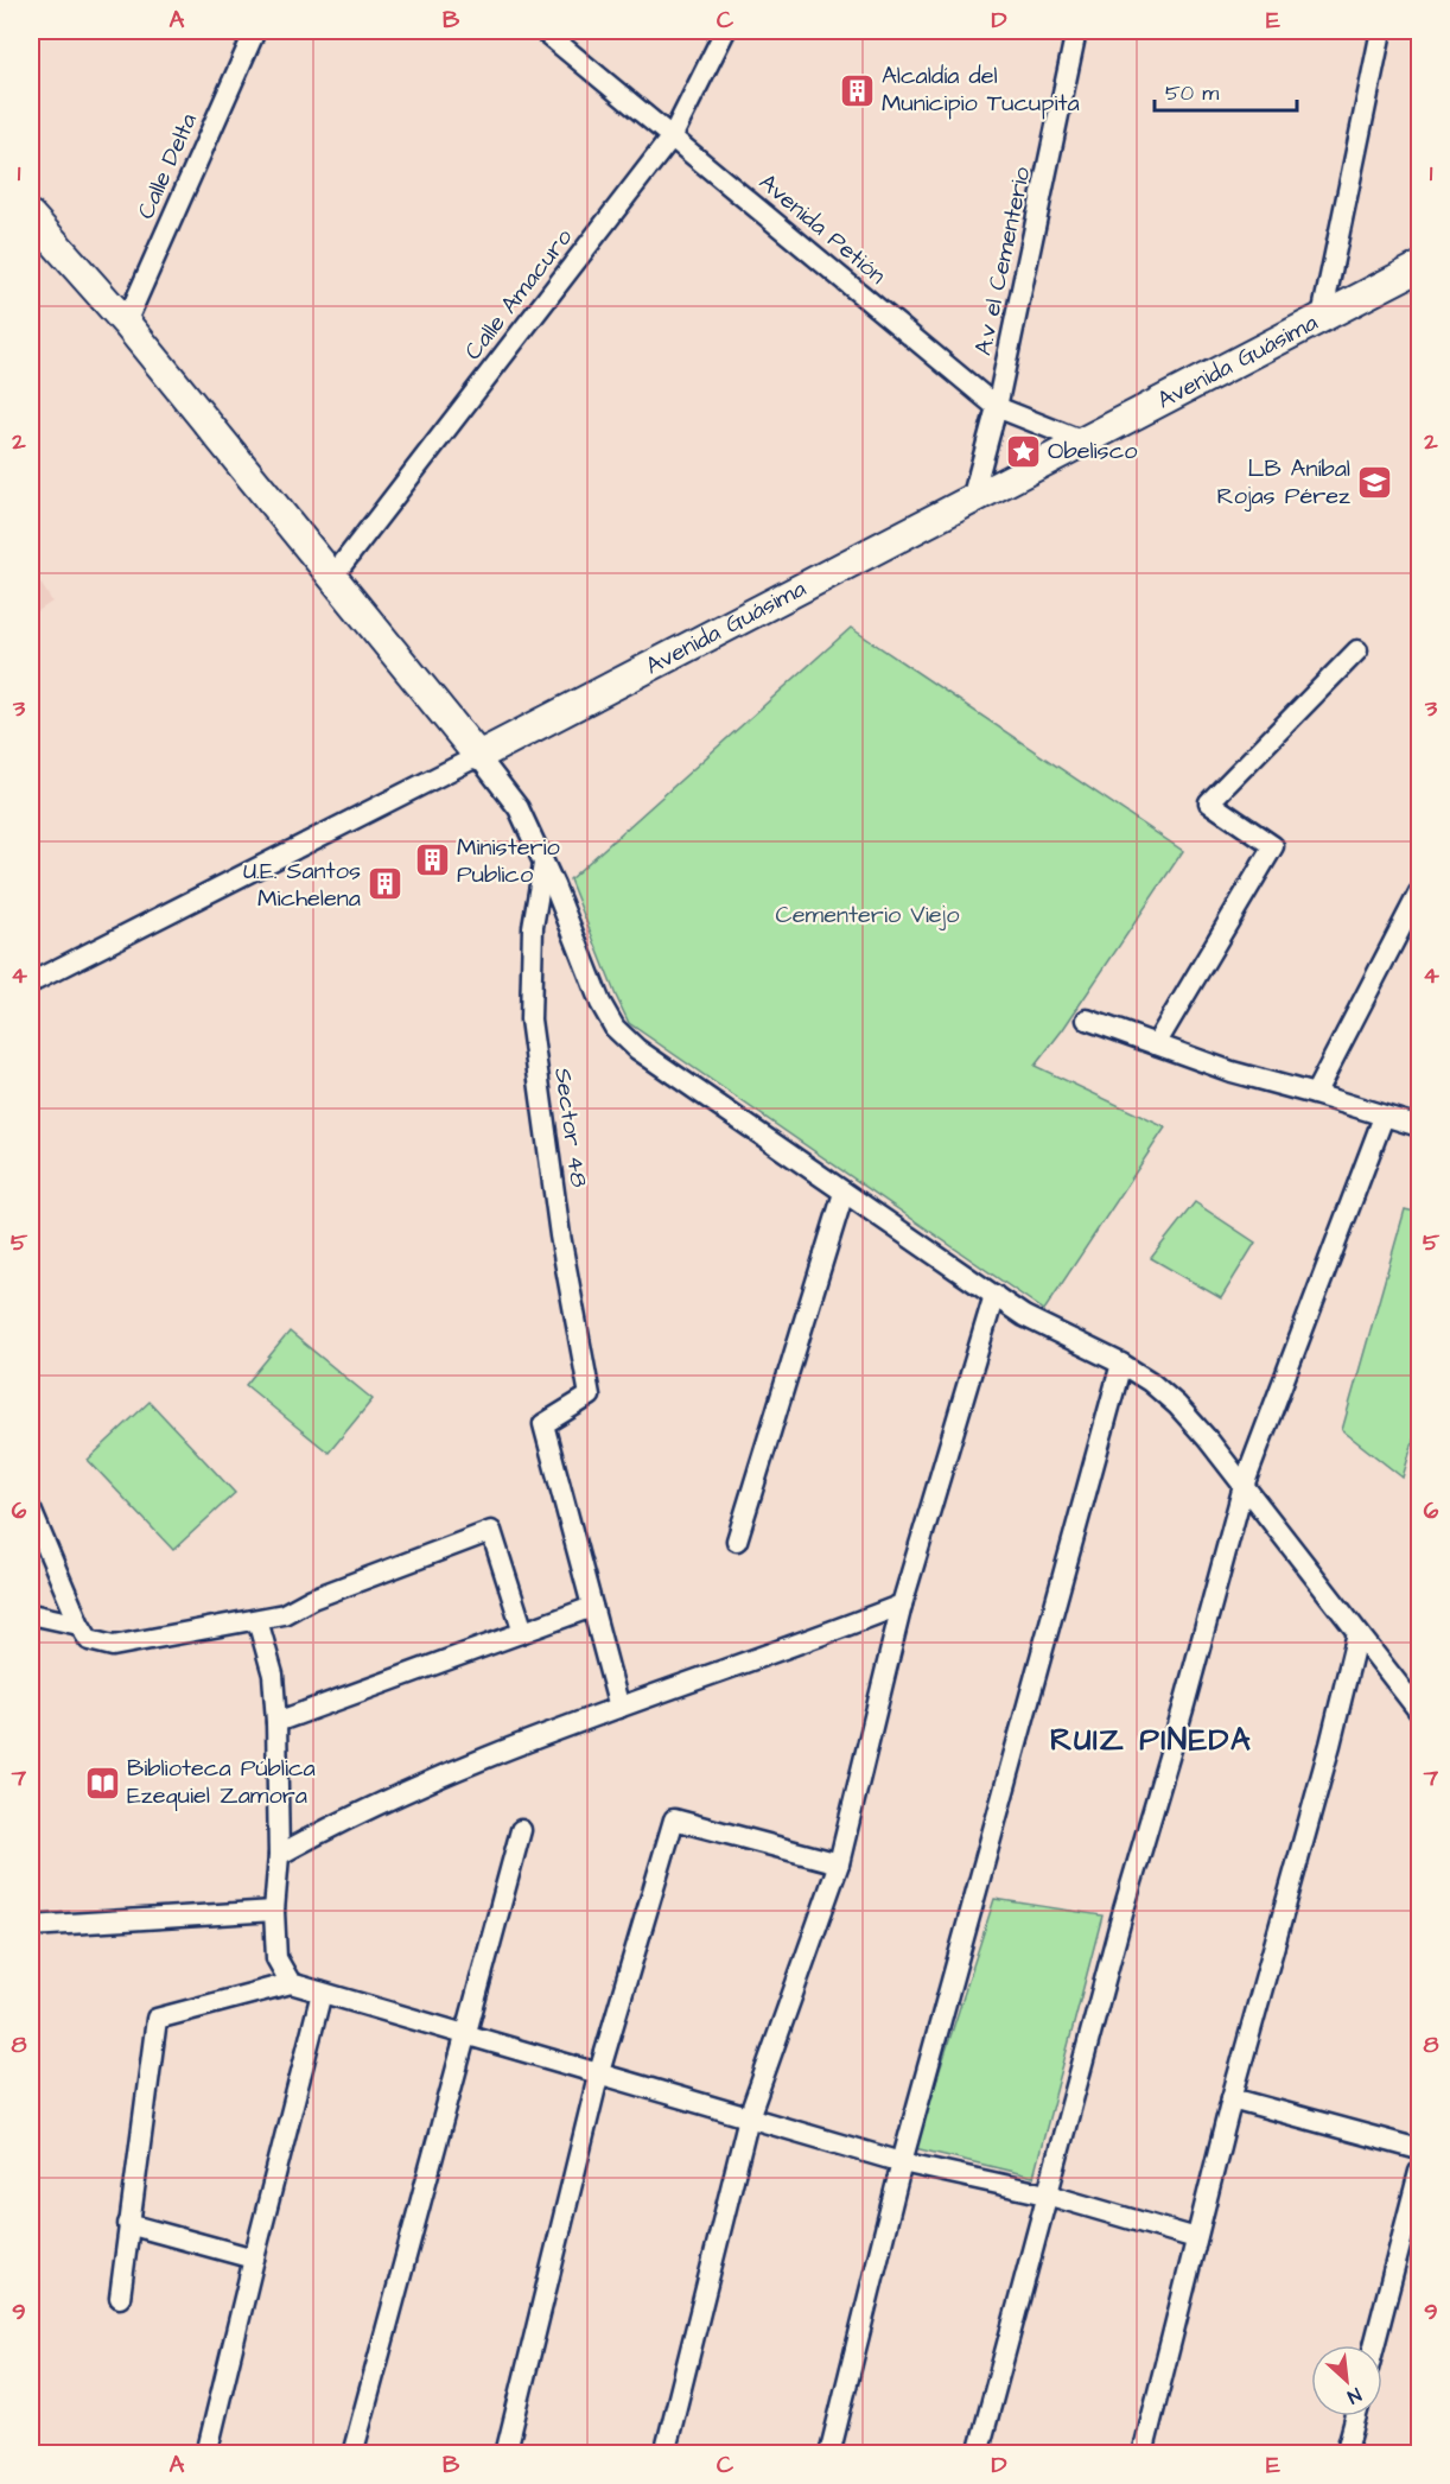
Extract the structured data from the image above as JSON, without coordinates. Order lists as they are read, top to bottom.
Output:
{
  "streets": {
    "main road": ["Avenida Guásima"],
    "street": [
      "Calle Delta",
      "Avenida Petión",
      "A.v el Cementerio",
      "Calle Amacuro",
      "Sector 48"
    ]
  },
  "crossings": [
    ["Avenida Petión", "A.v el Cementerio"],
    ["Avenida Petión", "Calle Amacuro"],
    ["Avenida Petión", "Avenida Guásima"],
    ["A.v el Cementerio", "Avenida Guásima"]
  ],
  "districts": ["RUIZ PINEDA"],
  "parks": ["Cementerio Viejo"],
  "places": {
    "building": ["Alcaldía del Municipio Tucupita", "Ministerio Publico", "U.E. Santos Michelena"],
    "place": ["Obelisco"],
    "school or university": ["LB Aníbal Rojas Pérez"],
    "library": ["Biblioteca Pública Ezequiel Zamora"]
  },
  "scale_bar": "50 m",
  "north": "bottom right",
  "grid": {
    "columns": [
      "A",
      "B",
      "C",
      "D",
      "E"
    ],
    "rows": [
      "1",
      "2",
      "3",
      "4",
      "5",
      "6",
      "7",
      "8",
      "9"
    ]
  }
}
